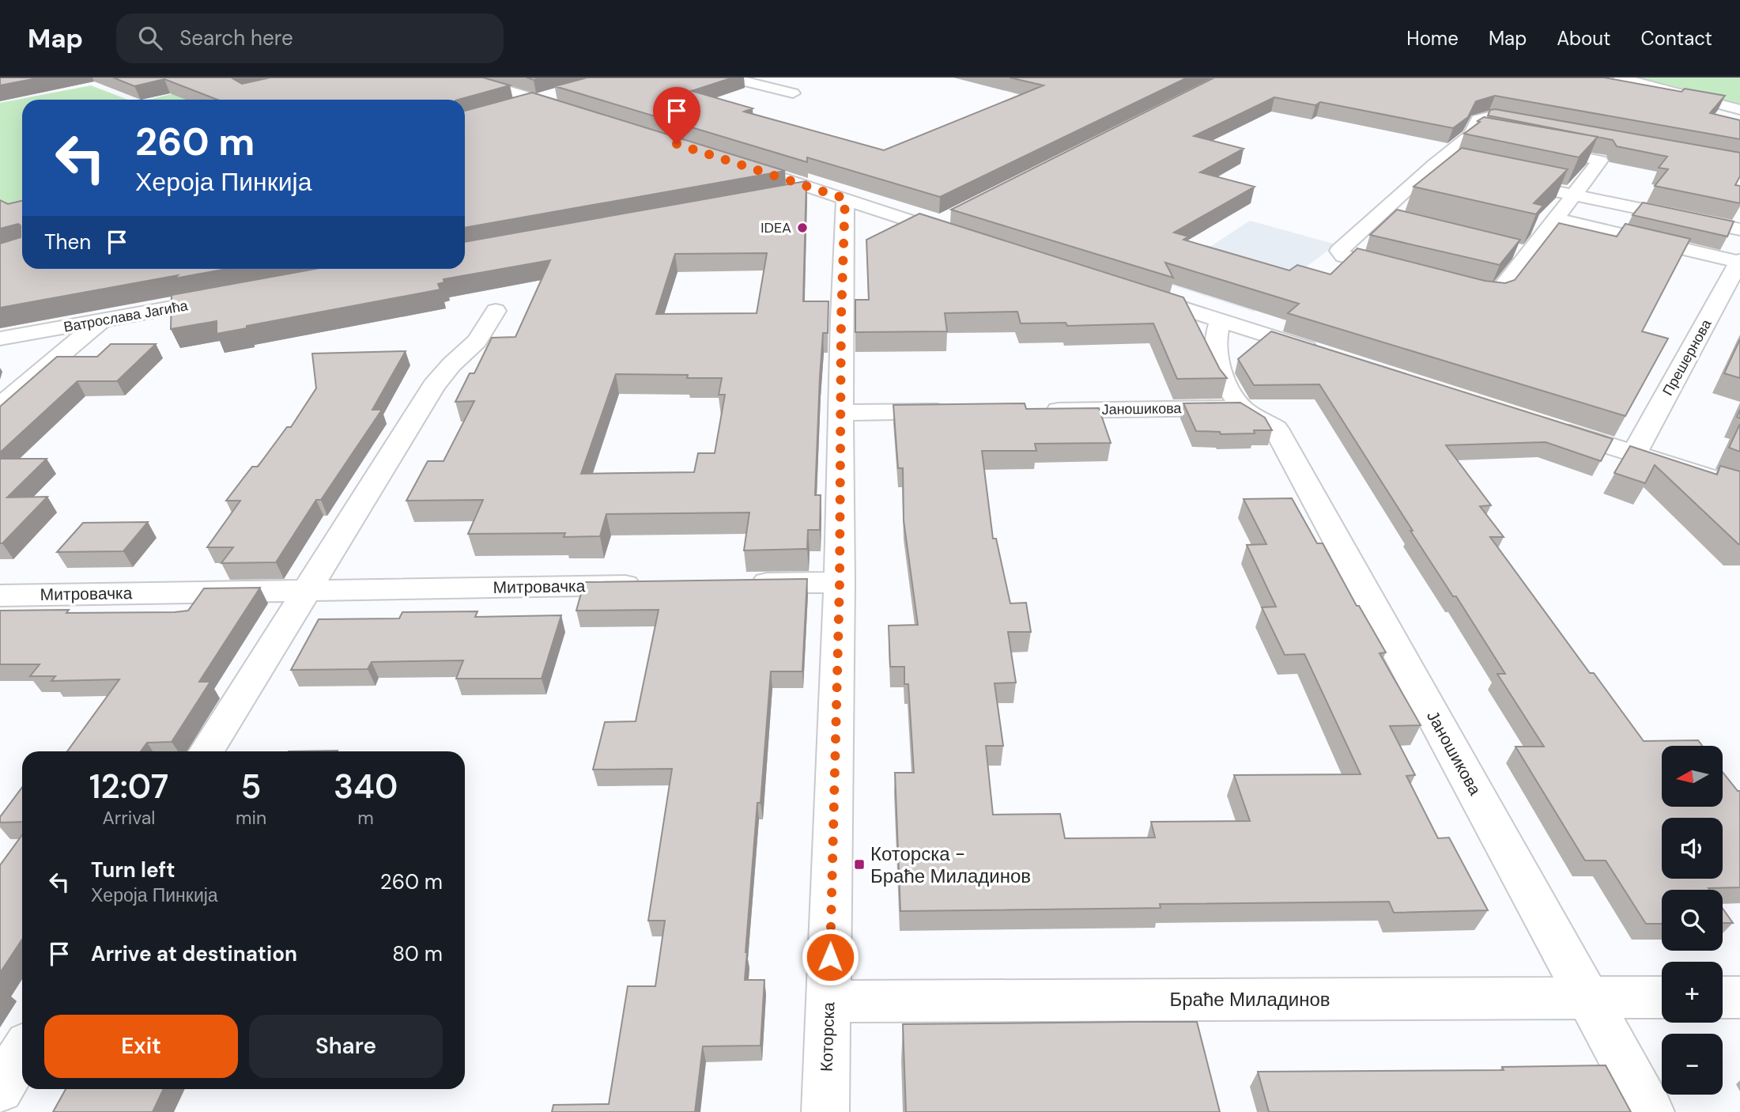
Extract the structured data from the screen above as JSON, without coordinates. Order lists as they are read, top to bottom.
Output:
{
  "streets": {
    "street": [
      "Ватрослава Јагића",
      "Прешернова",
      "Јаношикова",
      "Митровачка",
      "Браће Миладинов",
      "Которска"
    ]
  },
  "crossings": [
    ["Јаношикова", "Браће Миладинов"],
    ["Браће Миладинов", "Которска"]
  ],
  "places": {
    "other": ["IDEA"],
    "transit": ["Которска - Браће Миладинов"]
  },
  "north": "left",
  "page": {
    "header": "Map",
    "search": "Search here",
    "nav": [
      "Home",
      "Map",
      "About",
      "Contact"
    ],
    "turn": ["260 m", "Хероја Пинкија"],
    "then": "Then",
    "map_buttons": ["+", "−"],
    "eta": [
      "12:07",
      "Arrival",
      "5",
      "min",
      "340",
      "m"
    ],
    "list": [
      {
        "name": "Turn left",
        "note": "Хероја Пинкија",
        "value": "260 m"
      },
      {
        "name": "Arrive at destination",
        "value": "80 m"
      }
    ],
    "buttons": ["Exit", "Share"]
  }
}
